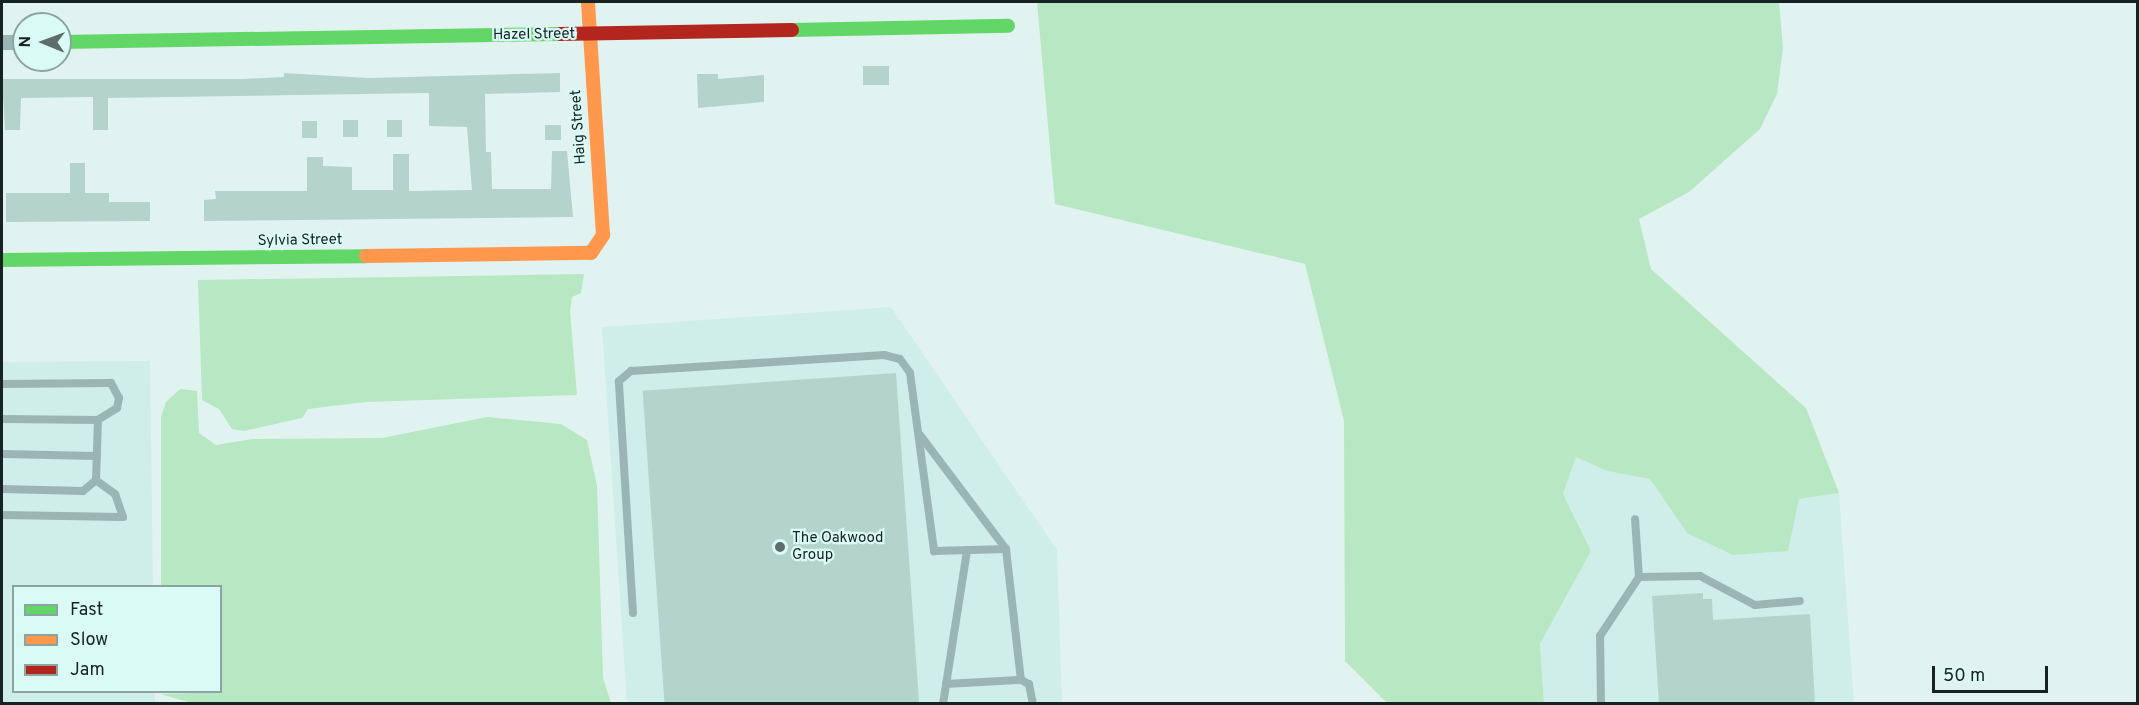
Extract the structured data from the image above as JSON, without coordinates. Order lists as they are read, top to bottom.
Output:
{
  "streets": {
    "street": ["Hazel Street", "Haig Street", "Sylvia Street"]
  },
  "crossings": [
    ["Hazel Street", "Haig Street"],
    ["Haig Street", "Sylvia Street"]
  ],
  "places": ["The Oakwood Group"],
  "legend": ["Fast", "Slow", "Jam"],
  "scale_bar": "50 m",
  "north": "left"
}
